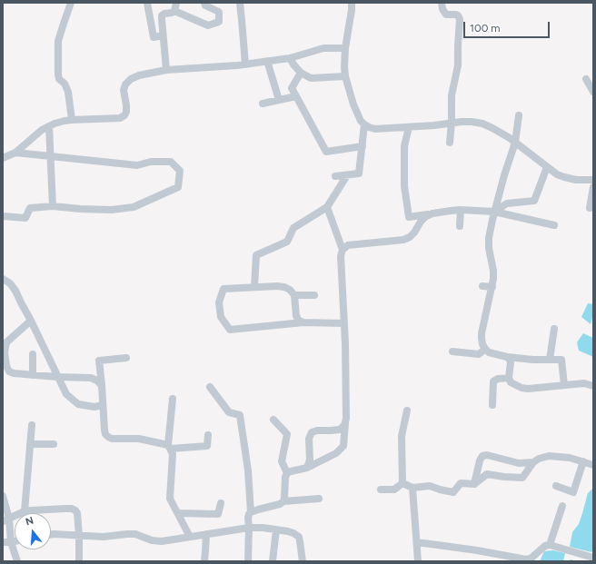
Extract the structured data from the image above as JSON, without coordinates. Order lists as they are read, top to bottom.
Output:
{
  "scale_bar": "100 m",
  "north": "top"
}
